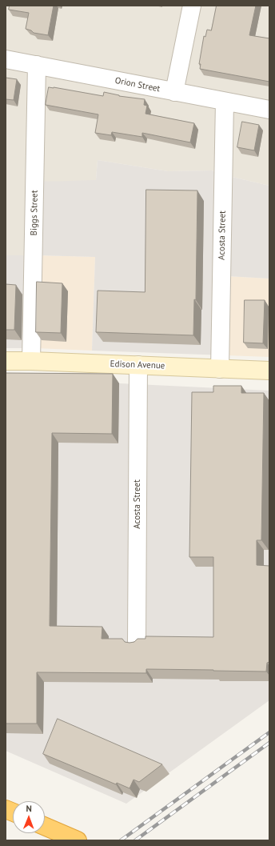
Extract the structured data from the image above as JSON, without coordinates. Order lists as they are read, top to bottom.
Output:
{
  "streets": {
    "main road": ["Edison Avenue"],
    "street": ["Orion Street", "Biggs Street", "Acosta Street"]
  },
  "crossings": [
    ["Orion Street", "Biggs Street"],
    ["Orion Street", "Acosta Street"],
    ["Biggs Street", "Edison Avenue"],
    ["Acosta Street", "Edison Avenue"]
  ],
  "north": "top"
}
